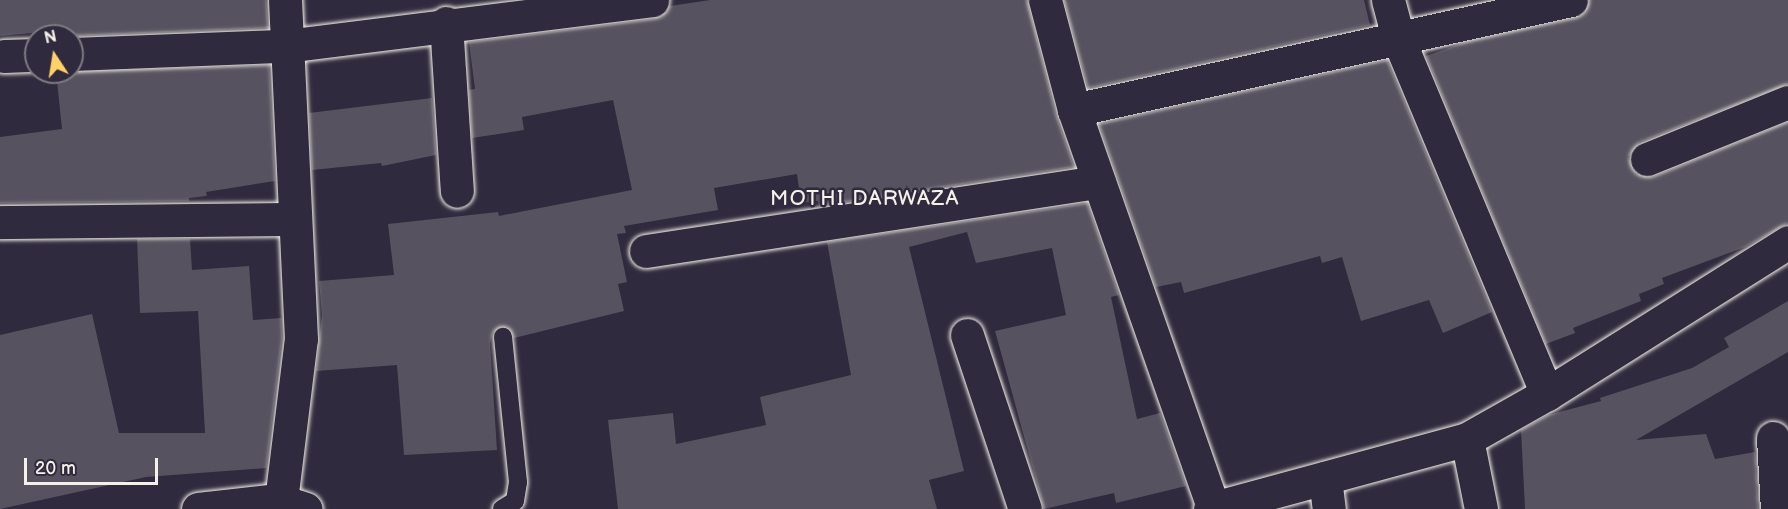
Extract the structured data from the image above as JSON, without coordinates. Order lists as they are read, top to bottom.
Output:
{
  "districts": ["MOTHI DARWAZA"],
  "scale_bar": "20 m",
  "north": "top"
}
